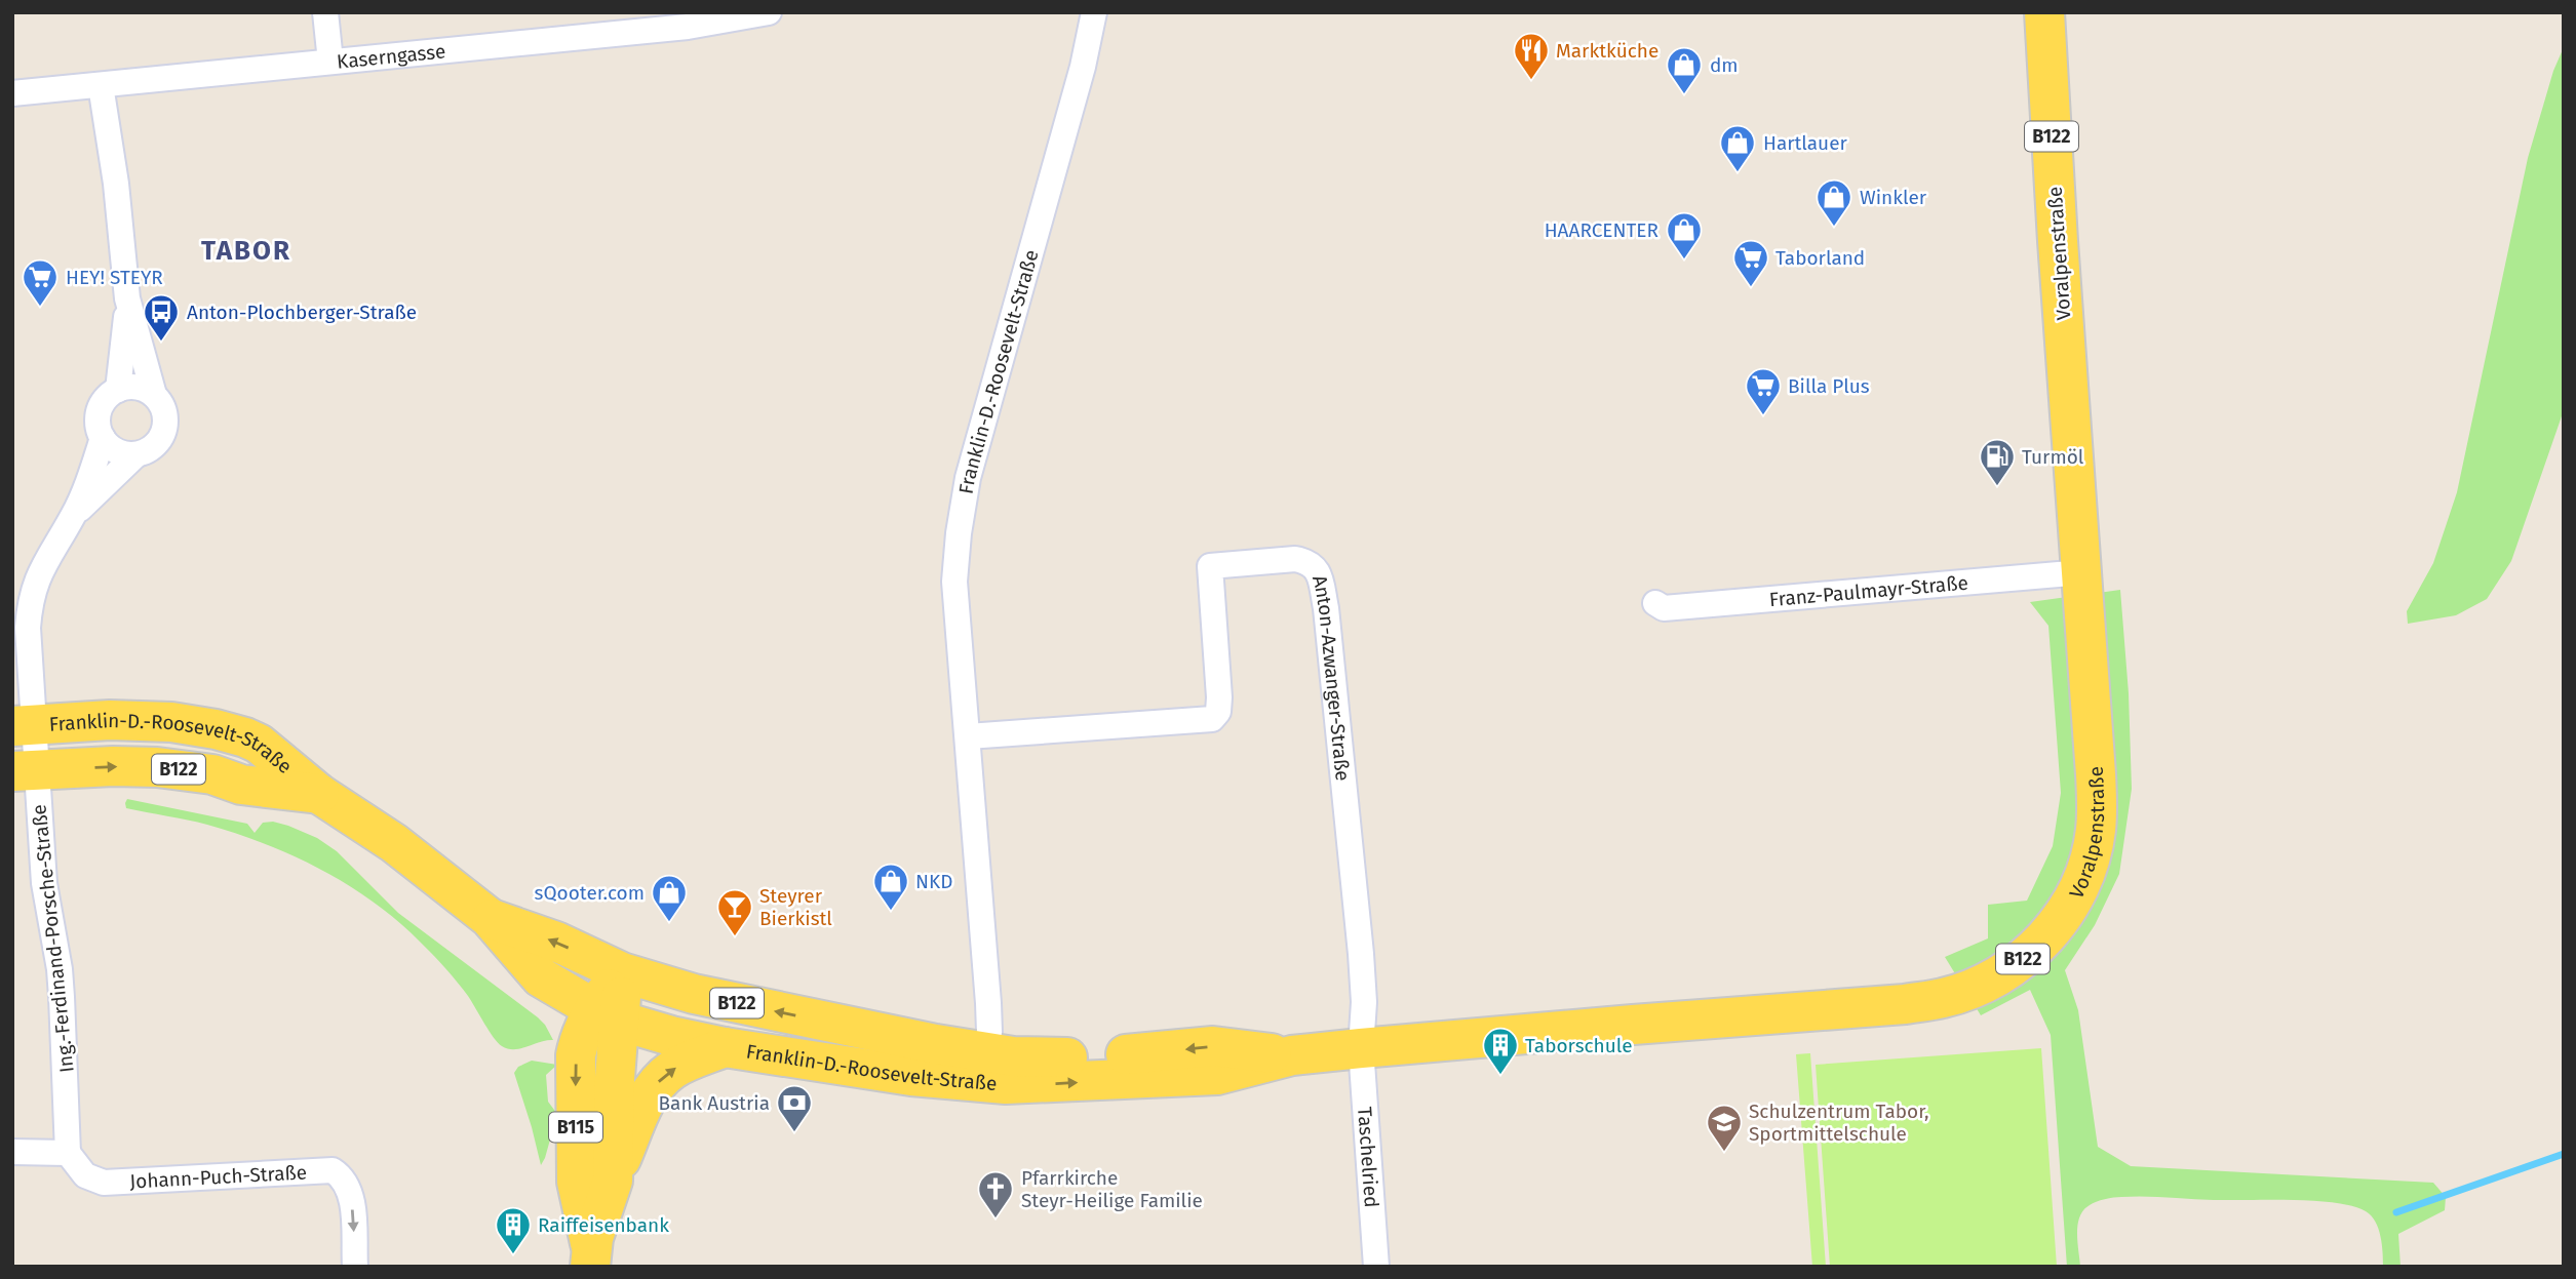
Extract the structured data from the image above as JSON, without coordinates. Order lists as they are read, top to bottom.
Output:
{
  "streets": {
    "main road": [
      "B122",
      "Voralpenstraße",
      "Franklin-D.-Roosevelt-Straße",
      "B115"
    ],
    "street": [
      "Kaserngasse",
      "Franz-Paulmayr-Straße",
      "Anton-Azwanger-Straße",
      "Ing.-Ferdinand-Porsche-Straße",
      "Taschelried",
      "Johann-Puch-Straße"
    ]
  },
  "crossings": [
    ["Voralpenstraße", "Franklin-D.-Roosevelt-Straße"],
    ["Voralpenstraße", "Franz-Paulmayr-Straße"],
    ["Voralpenstraße", "Anton-Azwanger-Straße"],
    ["Voralpenstraße", "Taschelried"],
    ["Franklin-D.-Roosevelt-Straße", "Anton-Azwanger-Straße"],
    ["Franklin-D.-Roosevelt-Straße", "Ing.-Ferdinand-Porsche-Straße"],
    ["Franklin-D.-Roosevelt-Straße", "B115"],
    ["Franklin-D.-Roosevelt-Straße", "Taschelried"],
    ["Anton-Azwanger-Straße", "Taschelried"],
    ["Ing.-Ferdinand-Porsche-Straße", "Johann-Puch-Straße"]
  ],
  "one_way": ["Johann-Puch-Straße"],
  "districts": ["TABOR"],
  "places": {
    "restaurant": ["Marktküche"],
    "shop": [
      "dm",
      "Hartlauer",
      "Winkler",
      "HAARCENTER",
      "NKD",
      "sQooter.com"
    ],
    "supermarket": ["Taborland", "HEY! STEYR", "Billa Plus"],
    "bus stop": ["Anton-Plochberger-Straße"],
    "fuel station": ["Turmöl"],
    "bar": ["Steyrer Bierkistl"],
    "building": ["Taborschule", "Raiffeisenbank"],
    "bank": ["Bank Austria"],
    "school or university": ["Schulzentrum Tabor, Sportmittelschule"],
    "church": ["Pfarrkirche Steyr-Heilige Familie"]
  }
}
